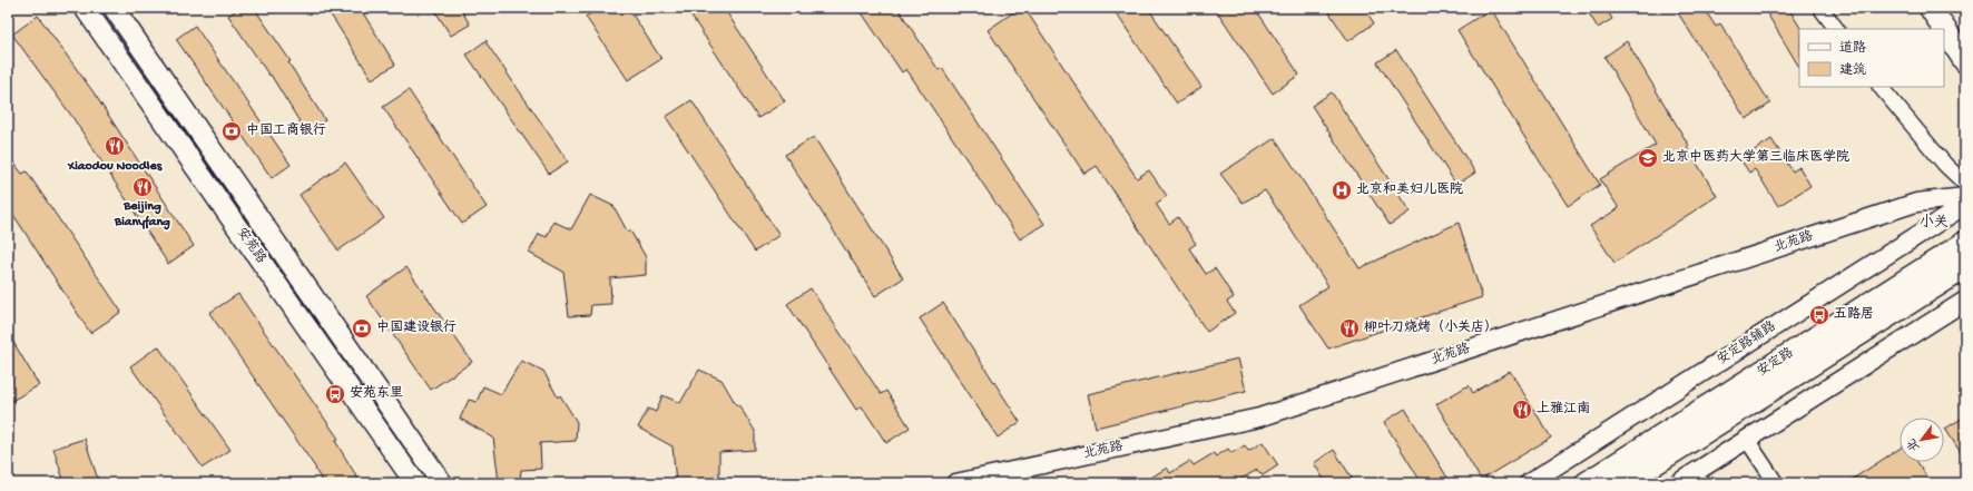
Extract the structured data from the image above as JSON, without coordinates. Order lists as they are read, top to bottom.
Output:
{
  "streets": {
    "main road": ["安苑路", "安定路"],
    "street": ["北苑路", "安定路辅路"]
  },
  "districts": ["小关"],
  "places": {
    "bank": ["中国工商银行", "中国建设银行"],
    "restaurant": [
      "Xiaodou Noodles",
      "Beijing Bianyfang",
      "柳叶刀烧烤（小关店）",
      "上雅江南"
    ],
    "school or university": ["北京中医药大学第三临床医学院"],
    "hospital": ["北京和美妇儿医院"],
    "bus stop": ["五路居", "安苑东里"]
  },
  "legend": ["道路", "建筑"],
  "north": "bottom left"
}
